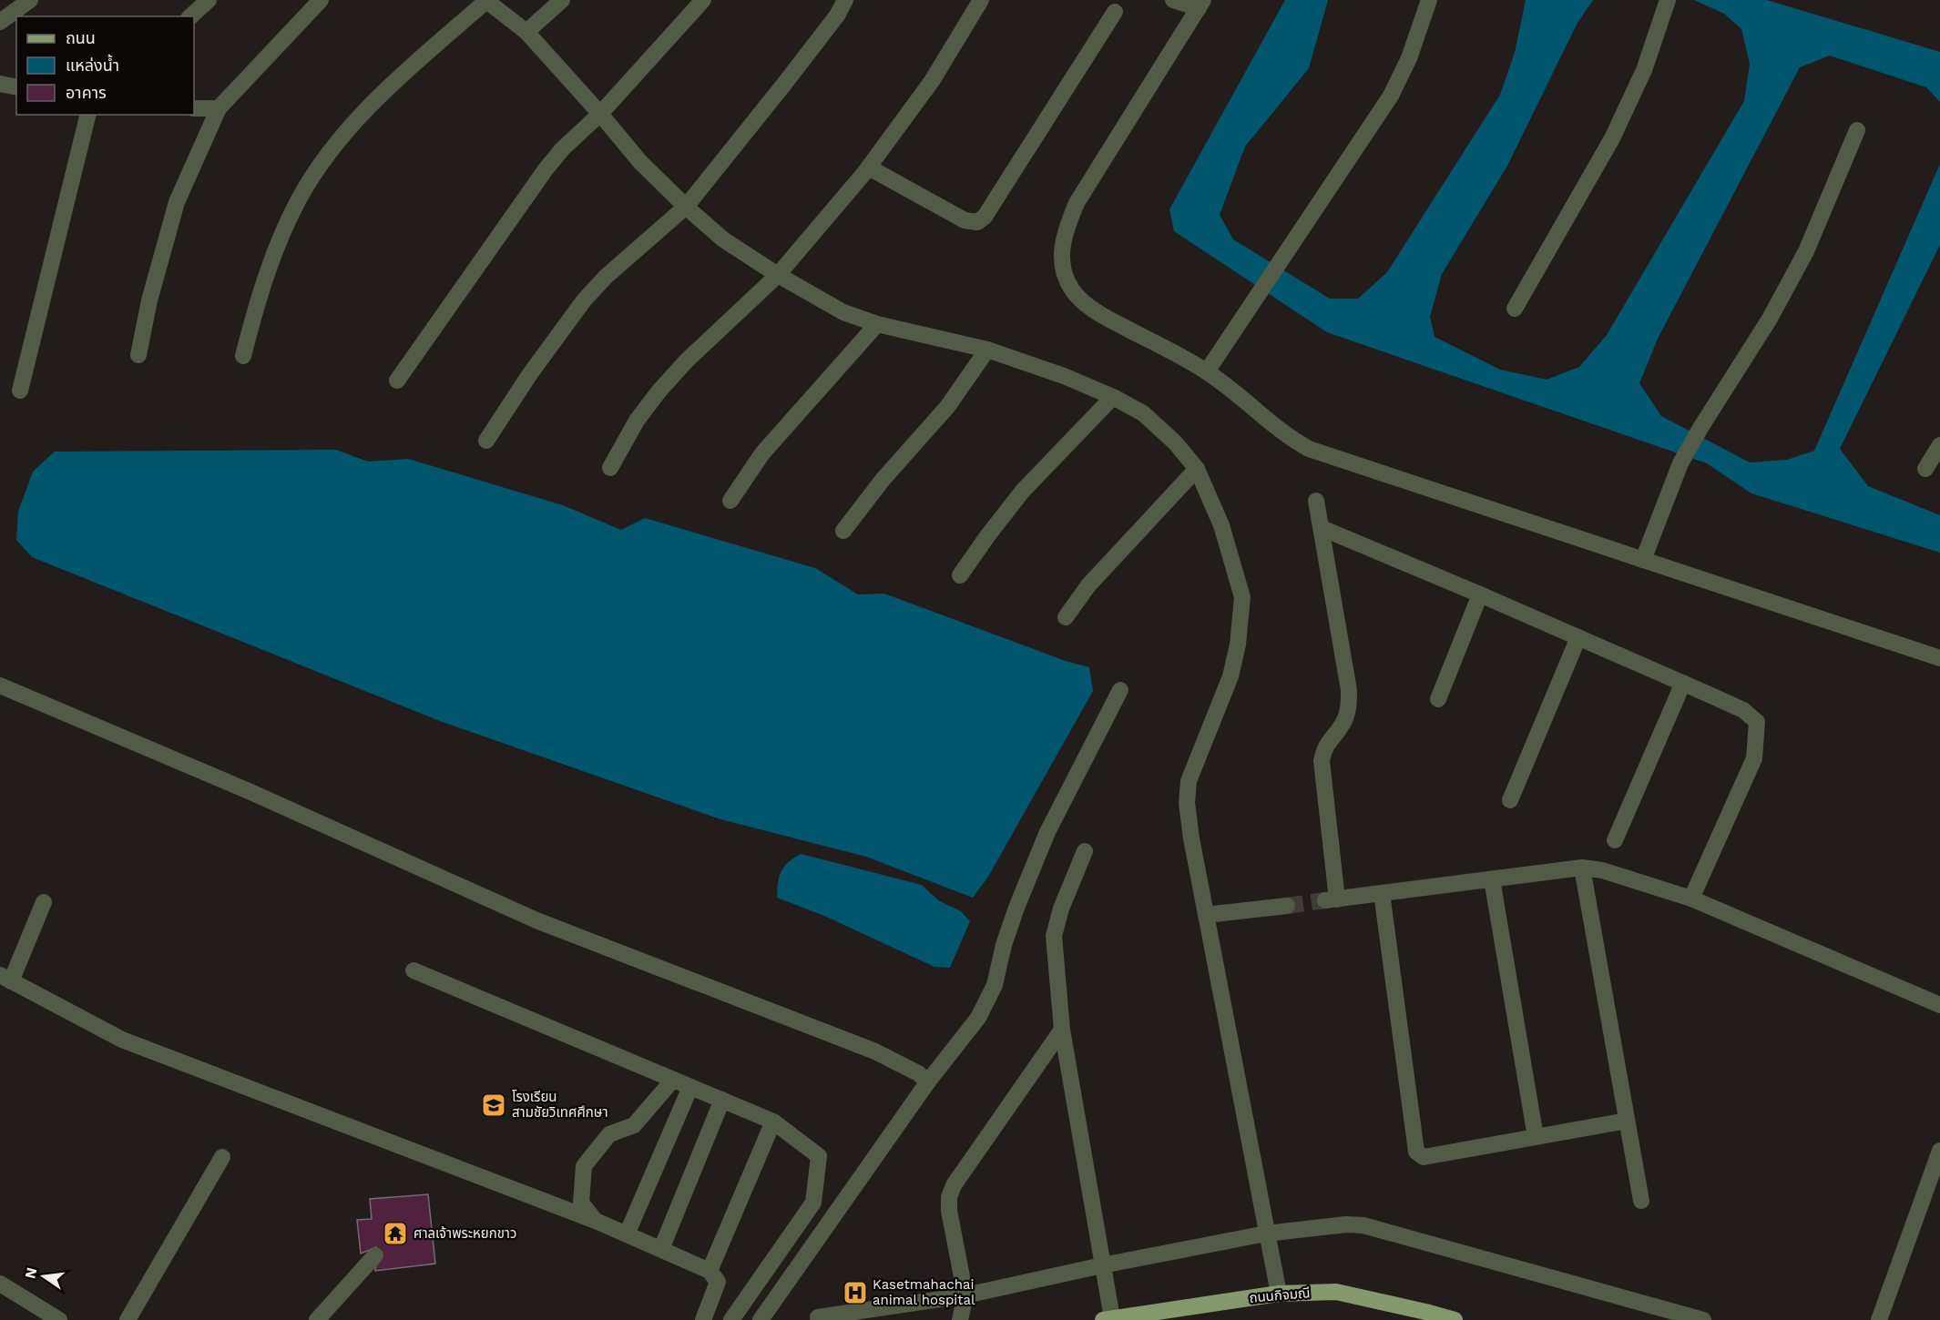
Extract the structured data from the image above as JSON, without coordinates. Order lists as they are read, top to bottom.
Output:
{
  "streets": {
    "main road": ["ถนนกิจมณี"]
  },
  "places": {
    "school or university": ["โรงเรียน สามชัยวิเทศศึกษา"],
    "temple": ["ศาลเจ้าพระหยกขาว"],
    "hospital": ["Kasetmahachai animal hospital"]
  },
  "legend": ["ถนน", "แหล่งน้ำ", "อาคาร"],
  "north": "left"
}
